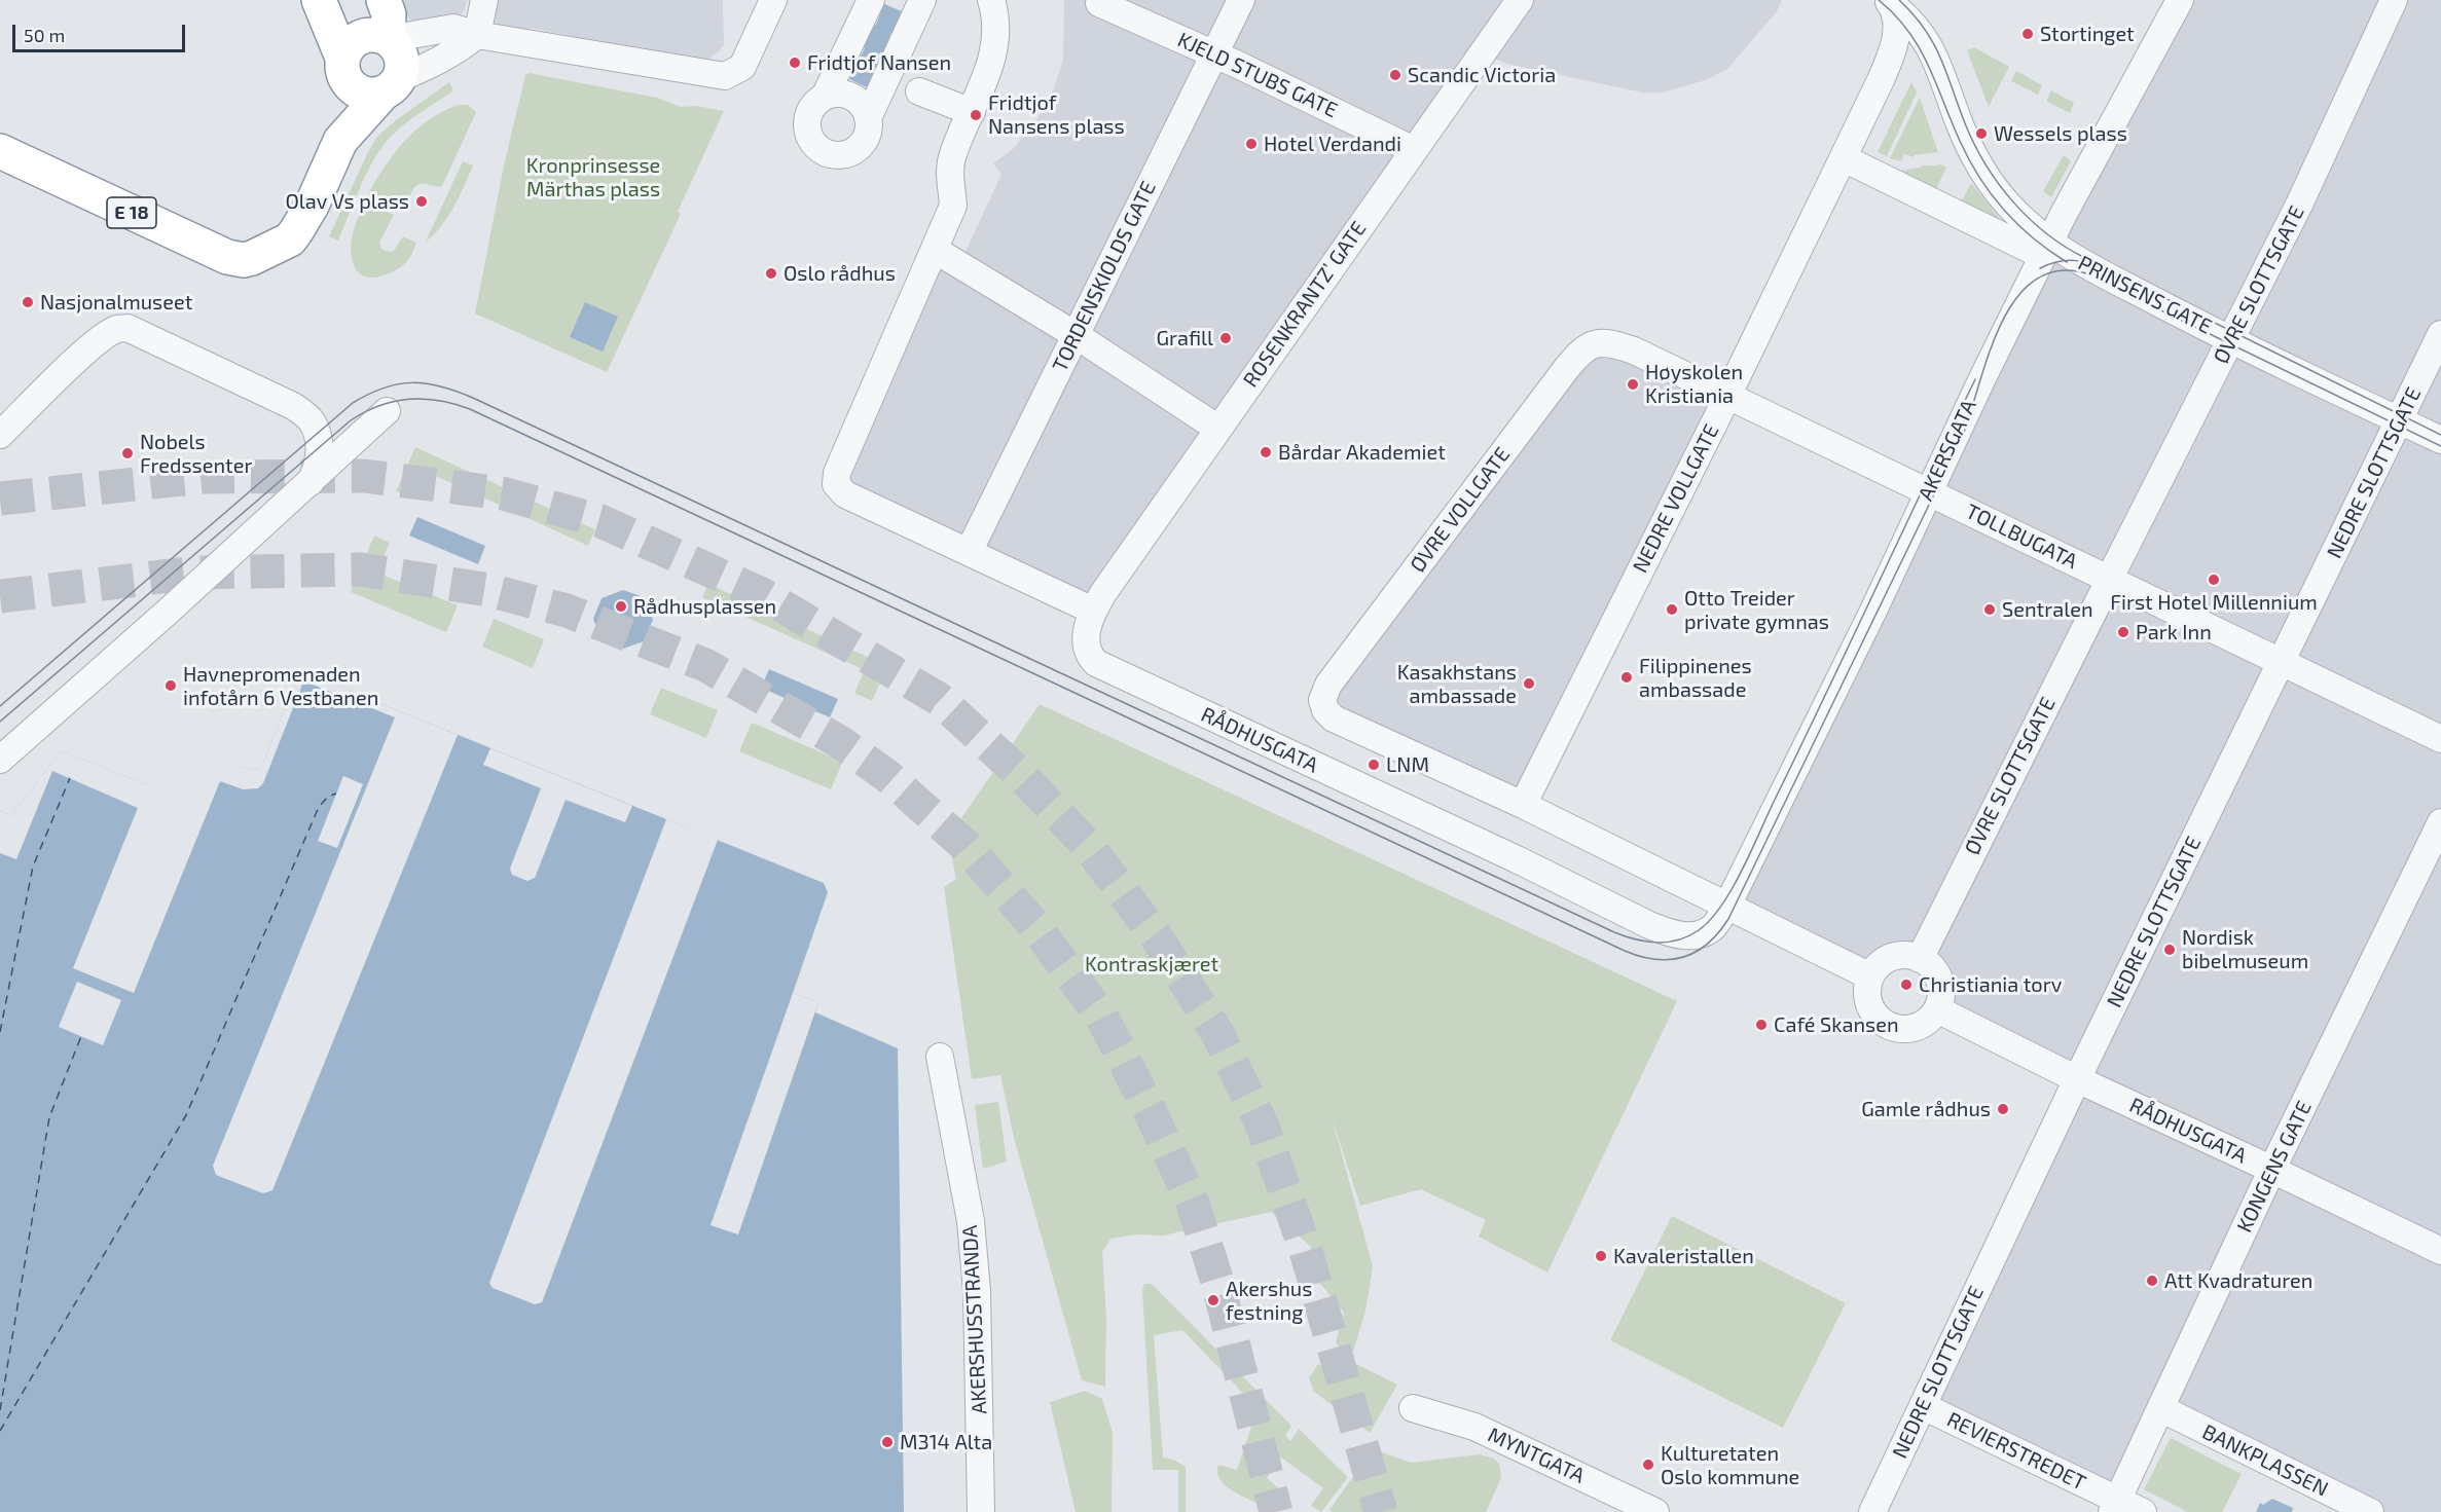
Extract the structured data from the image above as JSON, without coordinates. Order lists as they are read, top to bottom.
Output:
{
  "streets": {
    "highway": ["E 18"],
    "street": [
      "KJELD STUBS GATE",
      "TORDENSKIOLDS GATE",
      "ØVRE SLOTTSGATE",
      "PRINSENS GATE",
      "ROSENKRANTZ’ GATE",
      "AKERSGATA",
      "NEDRE SLOTTSGATE",
      "NEDRE VOLLGATE",
      "ØVRE VOLLGATE",
      "TOLLBUGATA",
      "RÅDHUSGATA",
      "KONGENS GATE",
      "AKERSHUSSTRANDA",
      "REVIERSTREDET",
      "MYNTGATA",
      "BANKPLASSEN"
    ]
  },
  "crossings": [
    ["KJELD STUBS GATE", "TORDENSKIOLDS GATE"],
    ["KJELD STUBS GATE", "ROSENKRANTZ’ GATE"],
    ["ØVRE SLOTTSGATE", "PRINSENS GATE"],
    ["ØVRE SLOTTSGATE", "RÅDHUSGATA"],
    ["PRINSENS GATE", "AKERSGATA"],
    ["PRINSENS GATE", "NEDRE SLOTTSGATE"],
    ["PRINSENS GATE", "NEDRE VOLLGATE"],
    ["ROSENKRANTZ’ GATE", "RÅDHUSGATA"],
    ["AKERSGATA", "TOLLBUGATA"],
    ["AKERSGATA", "RÅDHUSGATA"],
    ["NEDRE SLOTTSGATE", "TOLLBUGATA"],
    ["NEDRE SLOTTSGATE", "RÅDHUSGATA"],
    ["NEDRE SLOTTSGATE", "REVIERSTREDET"],
    ["NEDRE VOLLGATE", "ØVRE VOLLGATE"],
    ["NEDRE VOLLGATE", "TOLLBUGATA"],
    ["ØVRE VOLLGATE", "TOLLBUGATA"],
    ["RÅDHUSGATA", "KONGENS GATE"],
    ["KONGENS GATE", "REVIERSTREDET"],
    ["KONGENS GATE", "BANKPLASSEN"]
  ],
  "parks": ["Kronprinsesse Märthas plass", "Kontraskjæret"],
  "places": [
    "Stortinget",
    "Fridtjof Nansen",
    "Scandic Victoria",
    "Fridtjof Nansens plass",
    "Wessels plass",
    "Hotel Verdandi",
    "Olav Vs plass",
    "Oslo rådhus",
    "Nasjonalmuseet",
    "Grafill",
    "Høyskolen Kristiania",
    "Bårdar Akademiet",
    "Nobels Fredssenter",
    "First Hotel Millennium",
    "Rådhusplassen",
    "Otto Treider private gymnas",
    "Sentralen",
    "Park Inn",
    "Filippinenes ambassade",
    "Kasakhstans ambassade",
    "Havnepromenaden infotårn 6 Vestbanen",
    "LNM",
    "Nordisk bibelmuseum",
    "Christiania torv",
    "Café Skansen",
    "Gamle rådhus",
    "Kavaleristallen",
    "Att Kvadraturen",
    "Akershus festning",
    "M314 Alta",
    "Kulturetaten Oslo kommune"
  ],
  "scale_bar": "50 m"
}
